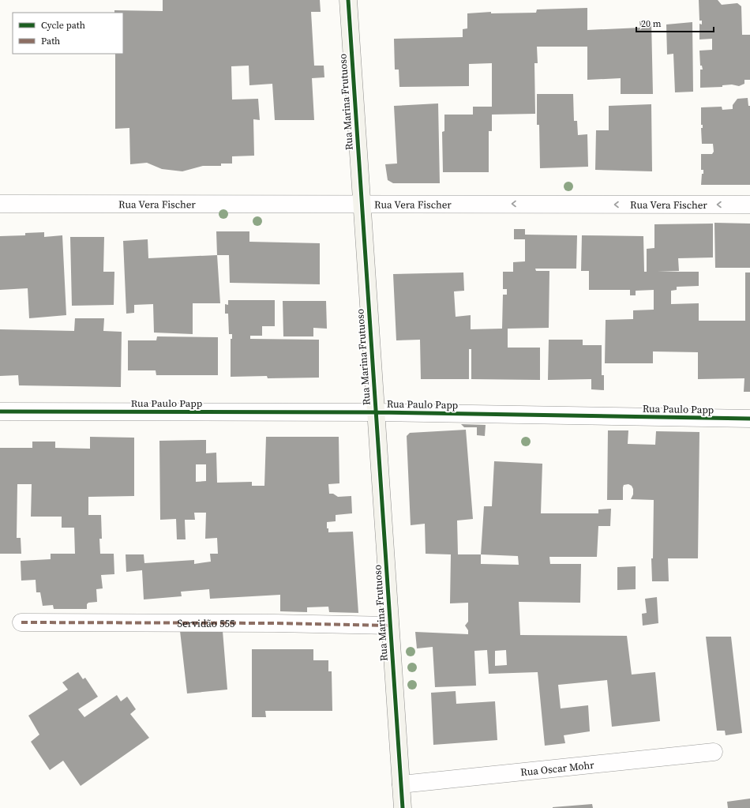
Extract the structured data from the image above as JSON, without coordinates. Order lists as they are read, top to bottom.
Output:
{
  "streets": {
    "street": [
      "Rua Marina Frutuoso",
      "Rua Vera Fischer",
      "Rua Paulo Papp",
      "Servidão 555",
      "Rua Oscar Mohr"
    ]
  },
  "crossings": [
    ["Rua Marina Frutuoso", "Rua Vera Fischer"],
    ["Rua Marina Frutuoso", "Rua Paulo Papp"],
    ["Rua Marina Frutuoso", "Servidão 555"],
    ["Rua Marina Frutuoso", "Rua Oscar Mohr"]
  ],
  "one_way": ["Rua Vera Fischer"],
  "legend": ["Cycle path", "Path"],
  "scale_bar": "20 m"
}
